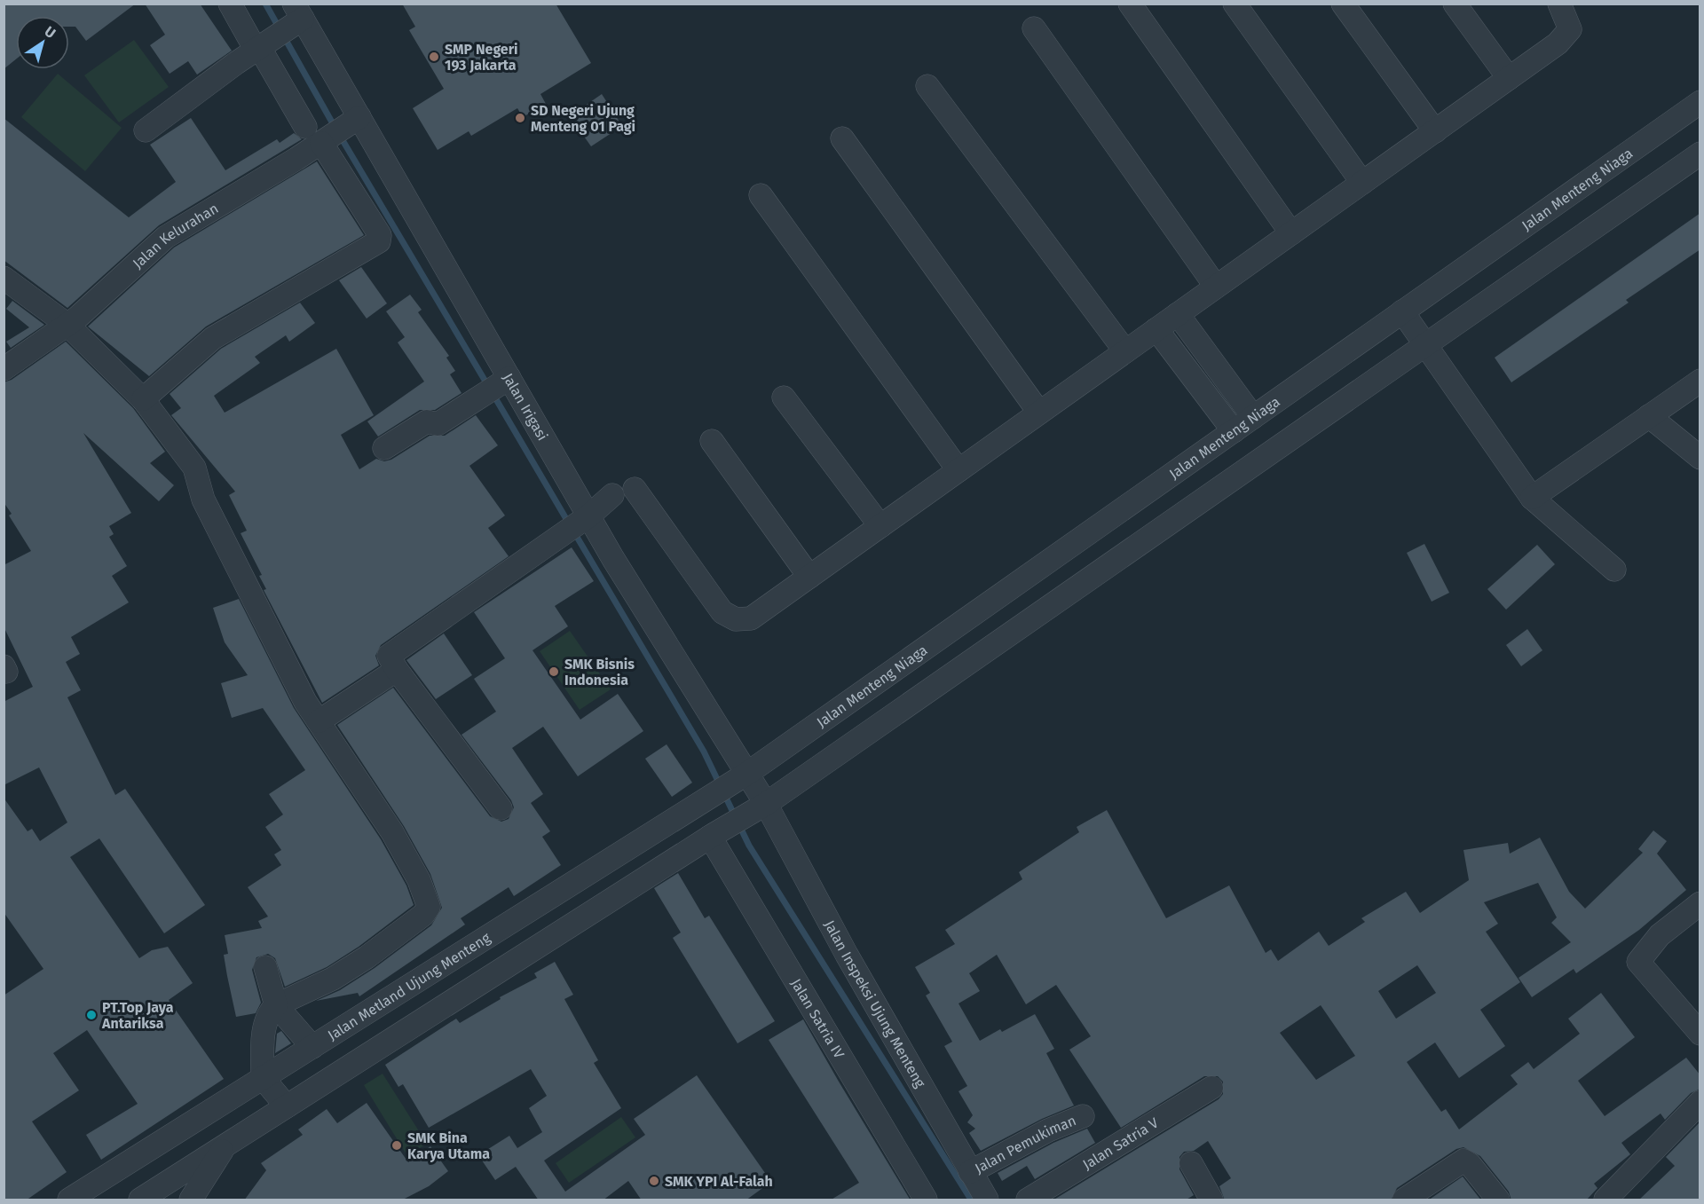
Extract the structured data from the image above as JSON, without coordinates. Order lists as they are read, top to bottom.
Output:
{
  "streets": {
    "street": [
      "Jalan Menteng Niaga",
      "Jalan Kelurahan",
      "Jalan Irigasi",
      "Jalan Metland Ujung Menteng",
      "Jalan Inspeksi Ujung Menteng",
      "Jalan Satria IV",
      "Jalan Satria V",
      "Jalan Pemukiman"
    ]
  },
  "crossings": [
    ["Jalan Menteng Niaga", "Jalan Irigasi"],
    ["Jalan Menteng Niaga", "Jalan Metland Ujung Menteng"],
    ["Jalan Kelurahan", "Jalan Irigasi"],
    ["Jalan Irigasi", "Jalan Metland Ujung Menteng"],
    ["Jalan Irigasi", "Jalan Inspeksi Ujung Menteng"],
    ["Jalan Inspeksi Ujung Menteng", "Jalan Pemukiman"]
  ],
  "places": [
    "SMP Negeri 193 Jakarta",
    "SD Negeri Ujung Menteng 01 Pagi",
    "SMK Bisnis Indonesia",
    "PT.Top Jaya Antariksa",
    "SMK Bina Karya Utama",
    "SMK YPI Al-Falah"
  ],
  "north": "top right"
}
